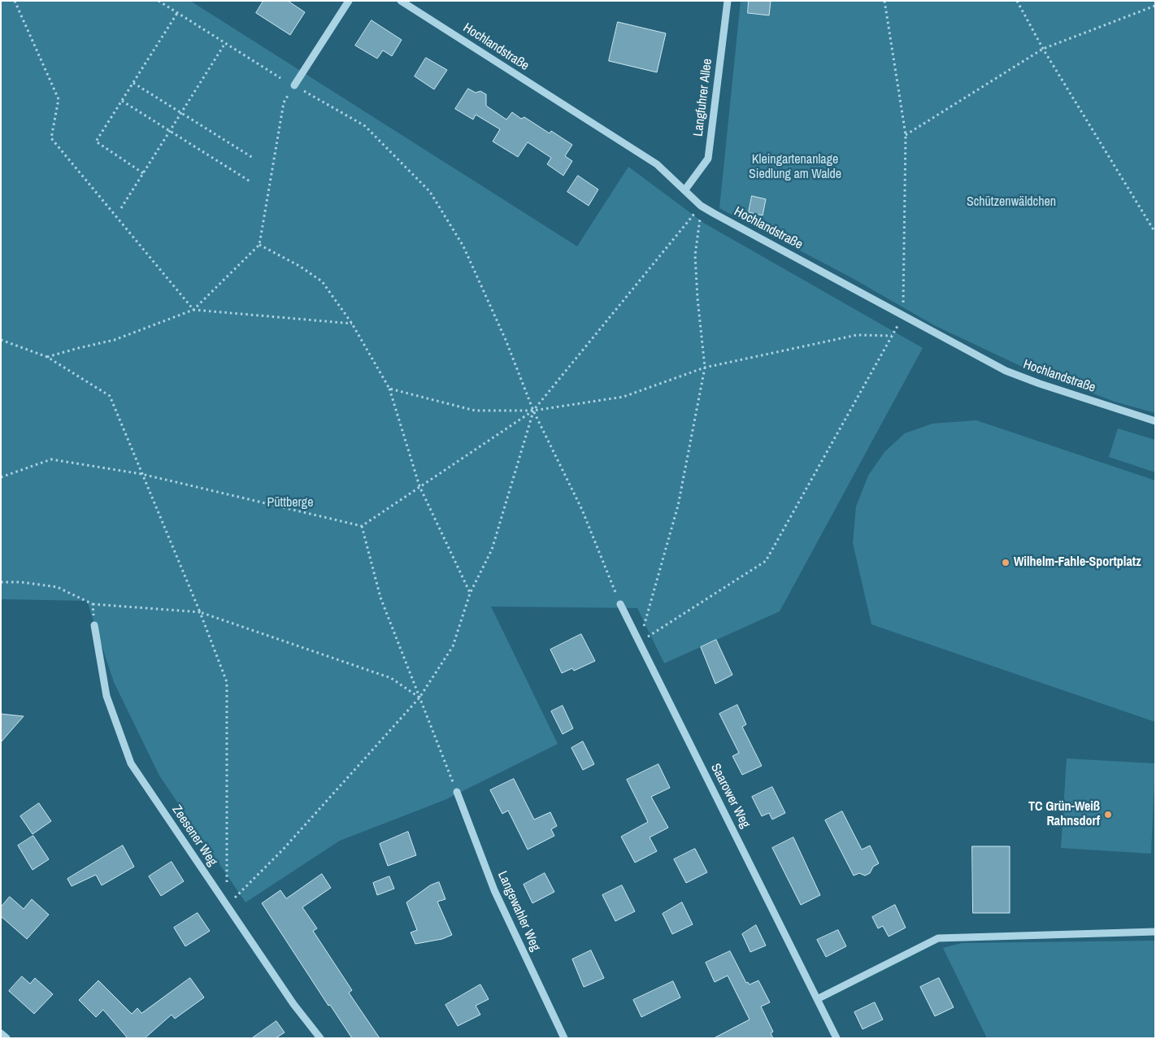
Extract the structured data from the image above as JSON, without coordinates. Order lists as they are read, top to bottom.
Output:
{
  "streets": {
    "street": [
      "Hochlandstraße",
      "Langfuhrer Allee",
      "Saarower Weg",
      "Zeesener Weg",
      "Langewahler Weg"
    ]
  },
  "crossings": [
    ["Hochlandstraße", "Langfuhrer Allee"]
  ],
  "parks": ["Kleingartenanlage Siedlung am Walde", "Schützenwäldchen", "Püttberge"],
  "places": ["Wilhelm-Fahle-Sportplatz", "TC Grün-Weiß Rahnsdorf"]
}
